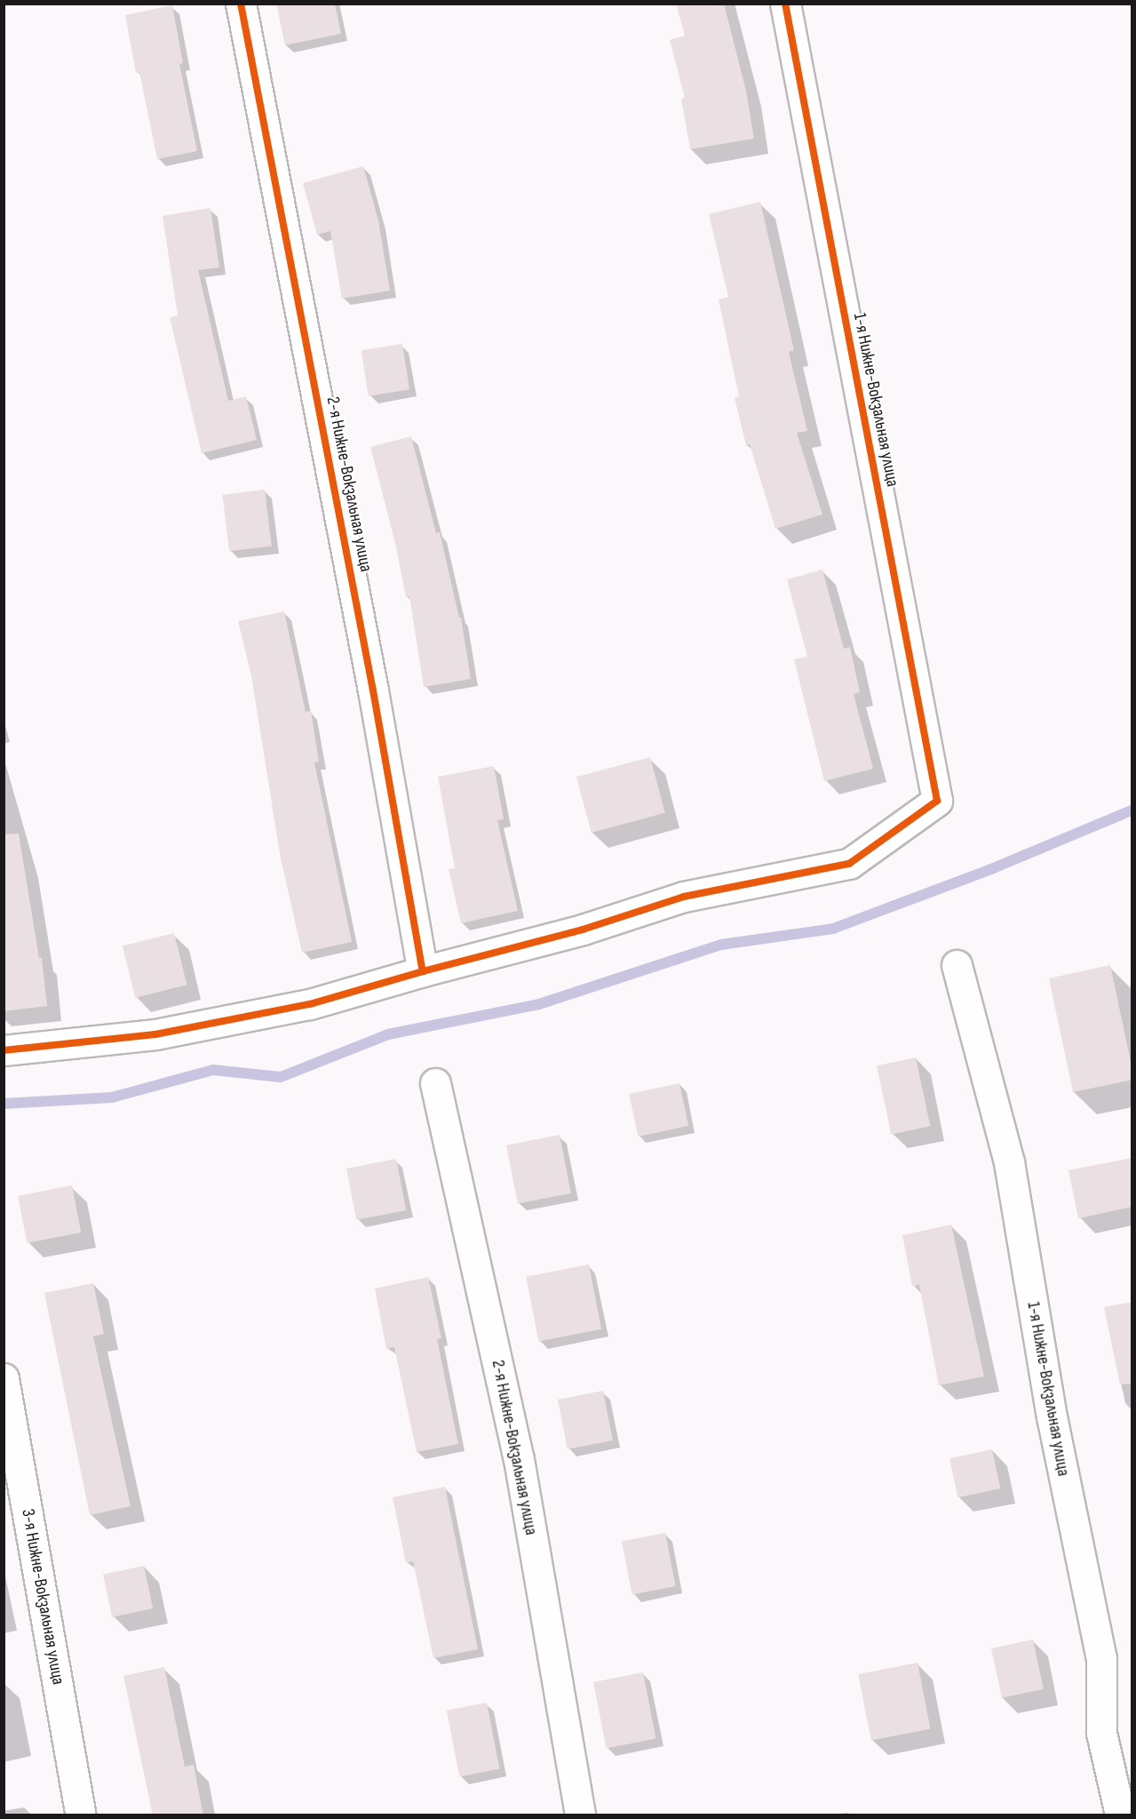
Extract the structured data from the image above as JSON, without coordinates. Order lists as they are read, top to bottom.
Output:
{
  "streets": {
    "street": ["1-я Нижне-Вокзальная улица", "2-я Нижне-Вокзальная улица", "3-я Нижне-Вокзальная улица"]
  },
  "crossings": [
    ["1-я Нижне-Вокзальная улица", "2-я Нижне-Вокзальная улица"]
  ]
}
